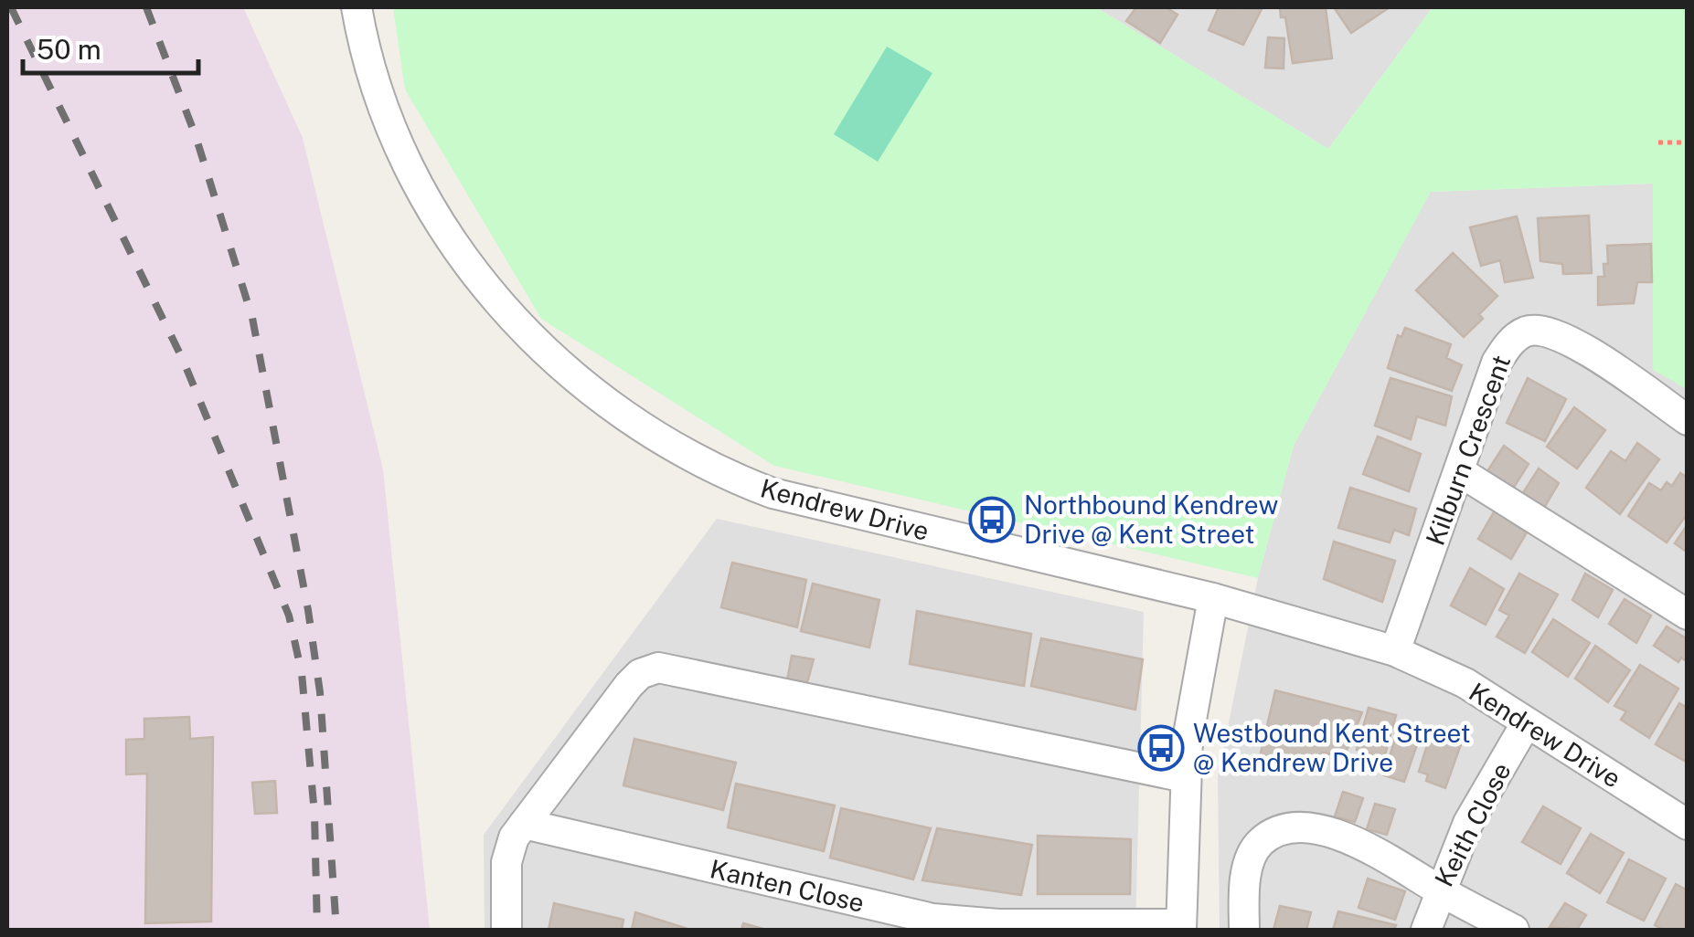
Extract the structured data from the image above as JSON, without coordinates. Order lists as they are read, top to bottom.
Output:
{
  "streets": {
    "street": [
      "Kilburn Crescent",
      "Kendrew Drive",
      "Keith Close",
      "Kanten Close"
    ]
  },
  "crossings": [
    ["Kilburn Crescent", "Kendrew Drive"],
    ["Kendrew Drive", "Keith Close"]
  ],
  "places": {
    "bus stop": ["Northbound Kendrew Drive @ Kent Street", "Westbound Kent Street @ Kendrew Drive"]
  },
  "scale_bar": "50 m"
}
